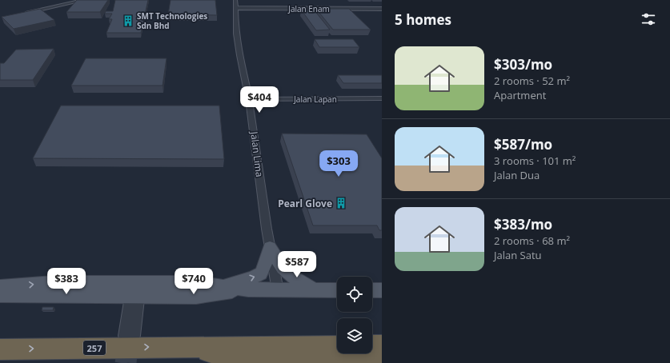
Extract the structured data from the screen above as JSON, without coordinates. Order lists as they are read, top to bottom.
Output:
{
  "streets": {
    "highway": ["257"],
    "street": ["Jalan Enam", "Jalan Lapan", "Jalan Lima"]
  },
  "crossings": [
    ["Jalan Enam", "Jalan Lima"],
    ["Jalan Lapan", "Jalan Lima"]
  ],
  "places": {
    "building": ["SMT Technologies Sdn Bhd", "Pearl Glove"]
  },
  "page": {
    "heading": "5 homes",
    "list": [
      {
        "name": "$303/mo",
        "note": "2 rooms · 52 m² · Apartment"
      },
      {
        "name": "$587/mo",
        "note": "3 rooms · 101 m² · Jalan Dua"
      },
      {
        "name": "$383/mo",
        "note": "2 rooms · 68 m² · Jalan Satu"
      }
    ],
    "price": [
      "$404",
      "$303",
      "$587",
      "$383",
      "$740"
    ]
  }
}
